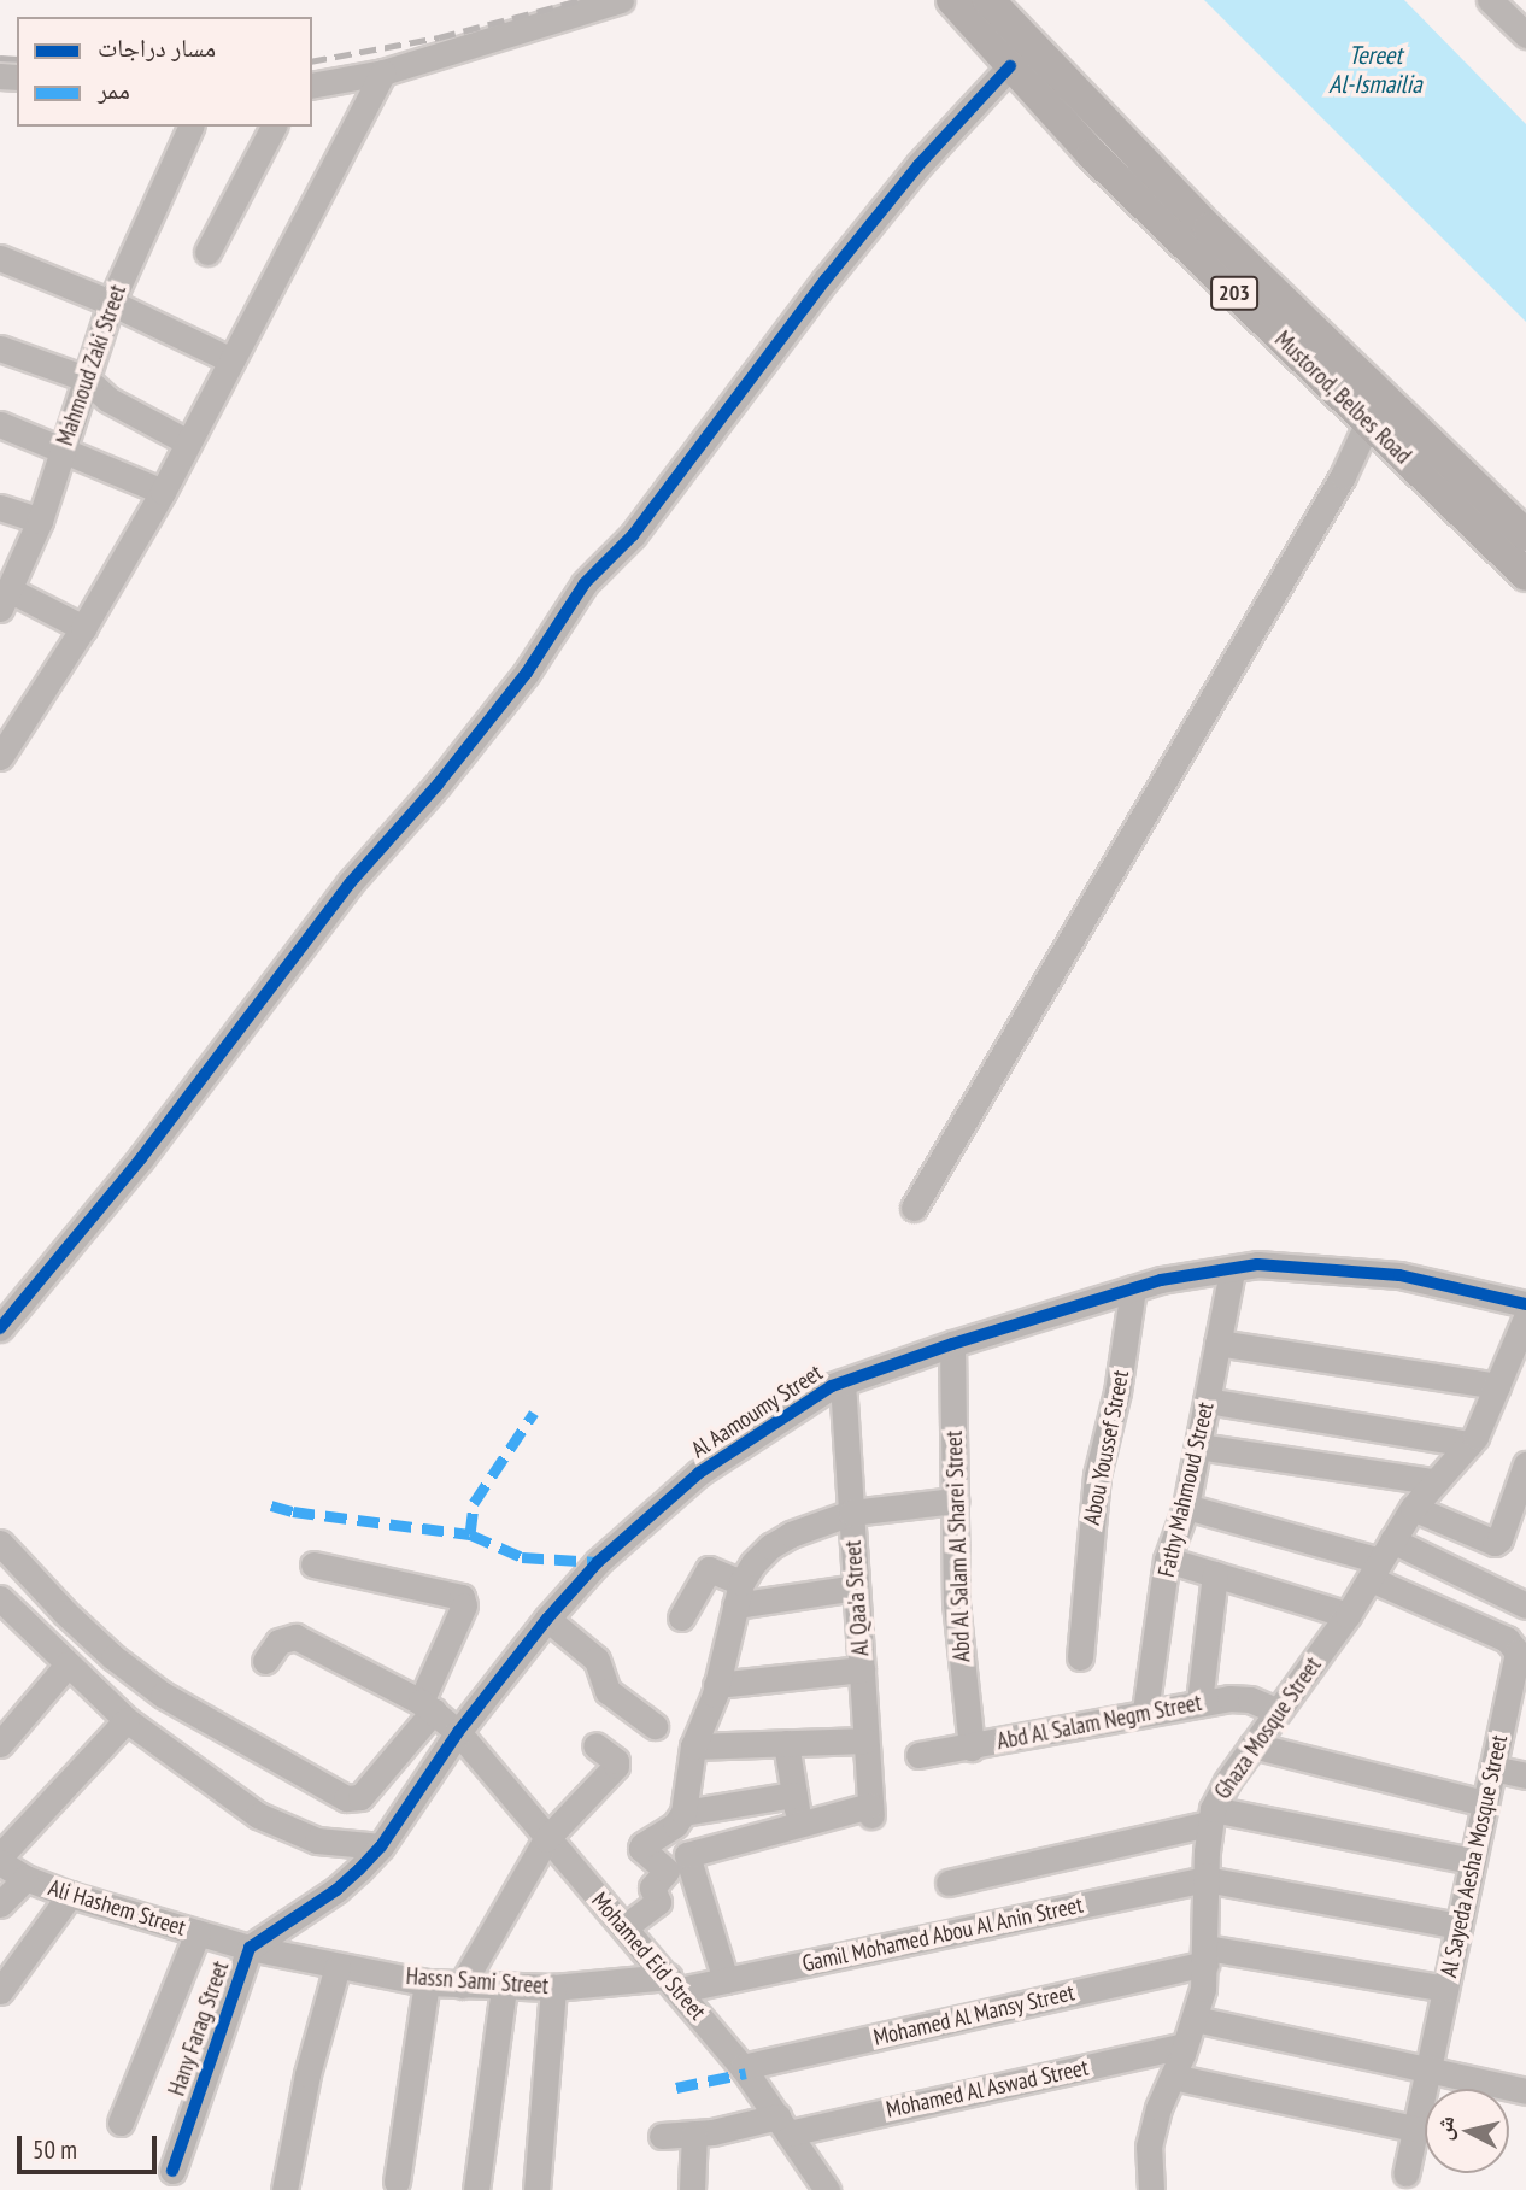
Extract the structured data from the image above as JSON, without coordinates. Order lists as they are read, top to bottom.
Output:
{
  "streets": {
    "main road": ["203", "Mustorod, Belbes Road"],
    "street": [
      "Mahmoud Zaki Street",
      "Al Aamoumy Street",
      "Abou Youssef Street",
      "Fathy Mahmoud Street",
      "Abd Al Salam Al Sharei Street",
      "Al Qaa'a Street",
      "Abd Al Salam Negm Street",
      "Ghaza Mosque Street",
      "Al Sayeda Aesha Mosque Street",
      "Ali Hashem Street",
      "Gamil Mohamed Abou Al Anin Street",
      "Mohamed Eid Street",
      "Hassn Sami Street",
      "Mohamed Al Mansy Street",
      "Hany Farag Street",
      "Mohamed Al Aswad Street"
    ]
  },
  "crossings": [
    ["Al Aamoumy Street", "Abou Youssef Street"],
    ["Al Aamoumy Street", "Fathy Mahmoud Street"],
    ["Al Aamoumy Street", "Abd Al Salam Al Sharei Street"],
    ["Al Aamoumy Street", "Al Qaa'a Street"],
    ["Al Aamoumy Street", "Ali Hashem Street"],
    ["Al Aamoumy Street", "Mohamed Eid Street"],
    ["Al Aamoumy Street", "Hany Farag Street"],
    ["Fathy Mahmoud Street", "Abd Al Salam Negm Street"],
    ["Abd Al Salam Al Sharei Street", "Abd Al Salam Negm Street"],
    ["Abd Al Salam Negm Street", "Ghaza Mosque Street"],
    ["Ghaza Mosque Street", "Al Sayeda Aesha Mosque Street"],
    ["Ghaza Mosque Street", "Gamil Mohamed Abou Al Anin Street"],
    ["Ghaza Mosque Street", "Mohamed Al Mansy Street"],
    ["Ghaza Mosque Street", "Mohamed Al Aswad Street"],
    ["Ali Hashem Street", "Hassn Sami Street"],
    ["Ali Hashem Street", "Hany Farag Street"],
    ["Gamil Mohamed Abou Al Anin Street", "Mohamed Eid Street"],
    ["Gamil Mohamed Abou Al Anin Street", "Hassn Sami Street"],
    ["Mohamed Eid Street", "Hassn Sami Street"],
    ["Mohamed Eid Street", "Mohamed Al Mansy Street"],
    ["Mohamed Eid Street", "Mohamed Al Aswad Street"]
  ],
  "water": ["Tereet Al-Ismailia"],
  "legend": ["مسار دراجات", "ممر"],
  "scale_bar": "50 m",
  "north": "left"
}
